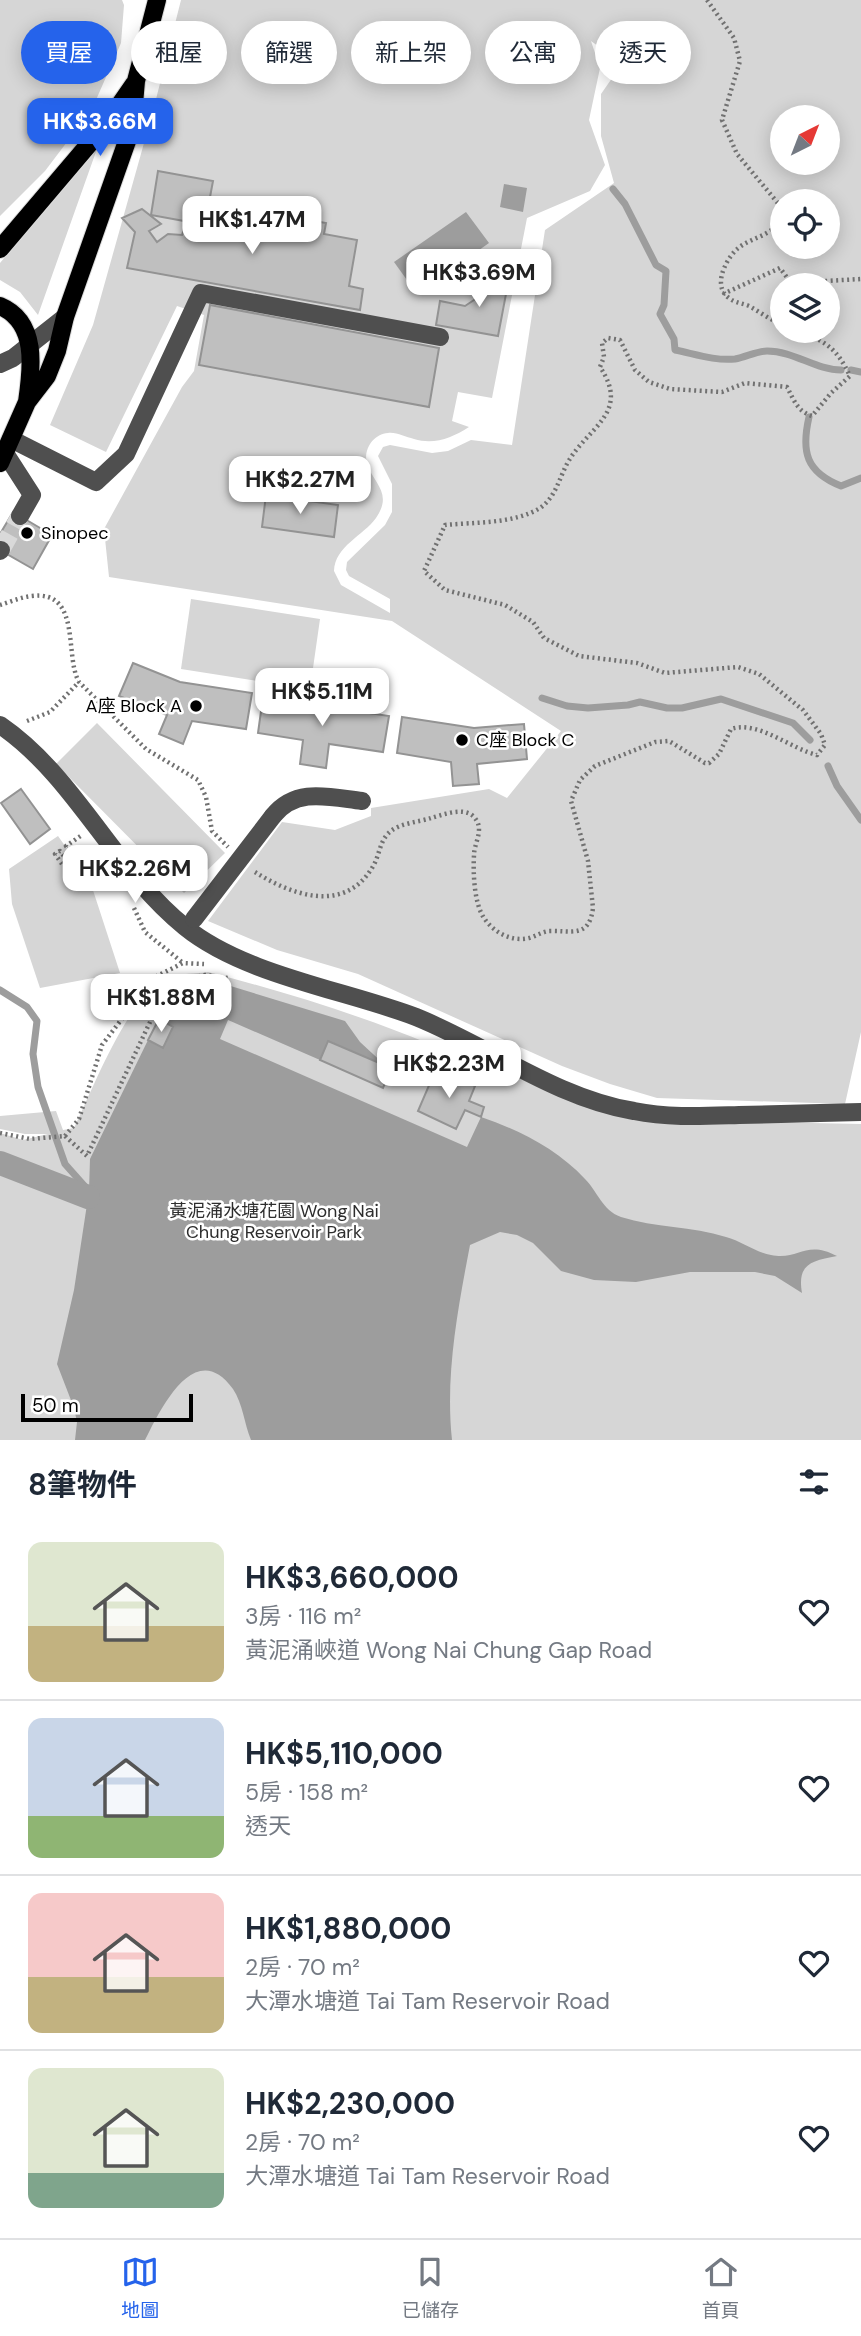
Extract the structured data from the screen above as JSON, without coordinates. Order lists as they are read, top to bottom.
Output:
{
  "parks": ["黃泥涌水塘花園 Wong Nai Chung Reservoir Park"],
  "places": ["Sinopec", "A座 Block A", "C座 Block C"],
  "scale_bar": "50 m",
  "north": "top right",
  "page": {
    "chip": [
      "買屋",
      "租屋",
      "篩選",
      "新上架",
      "公寓",
      "透天"
    ],
    "price": [
      "HK$3.66M",
      "HK$1.47M",
      "HK$3.69M",
      "HK$2.27M",
      "HK$5.11M",
      "HK$2.26M",
      "HK$1.88M",
      "HK$2.23M"
    ],
    "scale": "50 m",
    "heading": "8筆物件",
    "list": [
      {
        "name": "HK$3,660,000",
        "note": "3房 · 116 m² · 黃泥涌峽道 Wong Nai Chung Gap Road"
      },
      {
        "name": "HK$5,110,000",
        "note": "5房 · 158 m² · 透天"
      },
      {
        "name": "HK$1,880,000",
        "note": "2房 · 70 m² · 大潭水塘道 Tai Tam Reservoir Road"
      },
      {
        "name": "HK$2,230,000",
        "note": "2房 · 70 m² · 大潭水塘道 Tai Tam Reservoir Road"
      }
    ],
    "tabs": ["地圖", "已儲存", "首頁"]
  }
}
